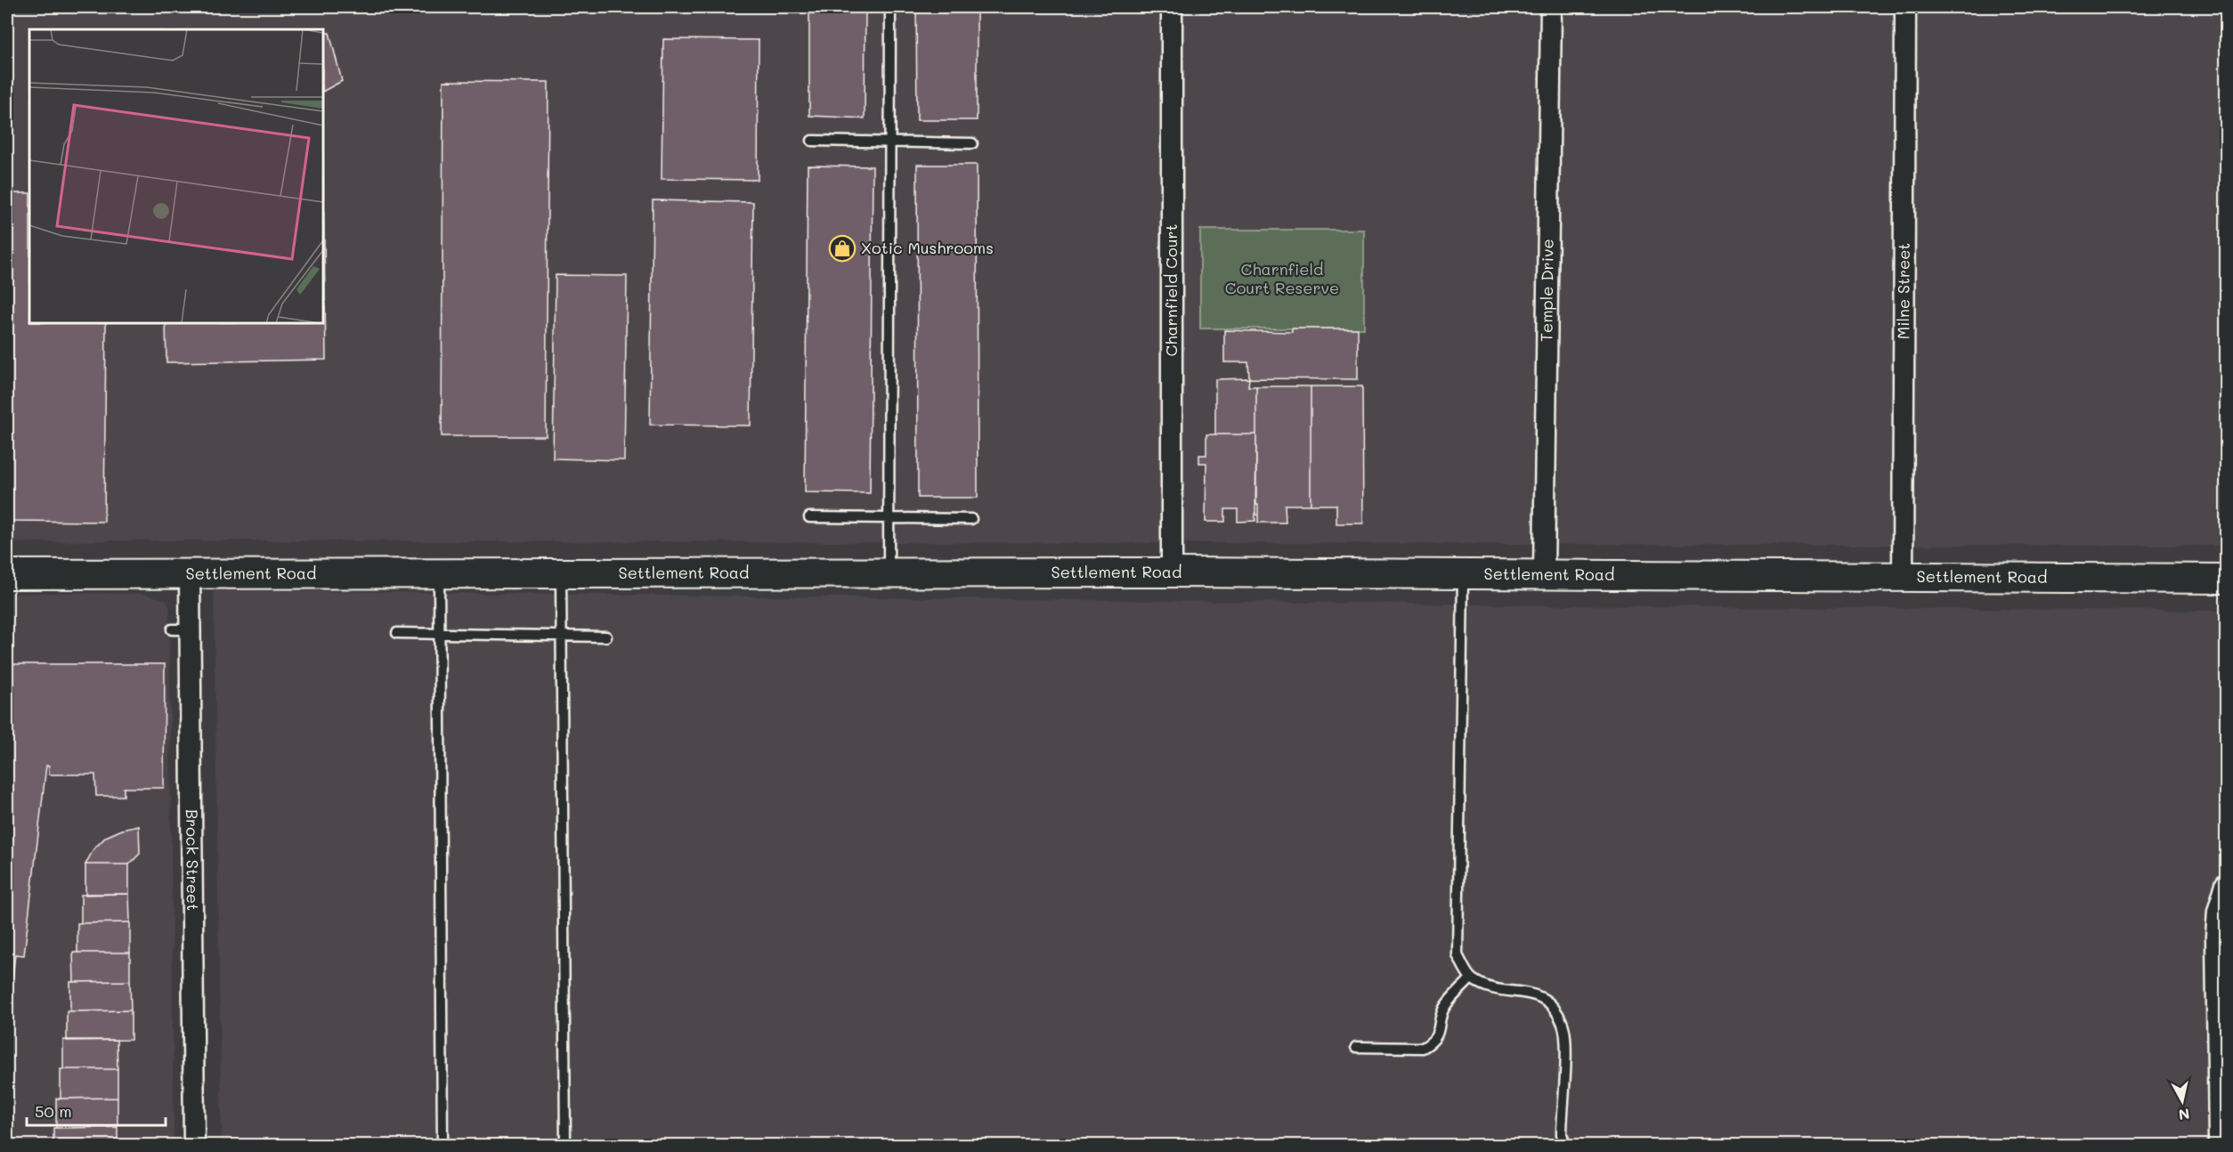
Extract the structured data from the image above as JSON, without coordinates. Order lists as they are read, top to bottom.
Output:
{
  "streets": {
    "main road": ["Settlement Road"],
    "street": [
      "Charnfield Court",
      "Temple Drive",
      "Milne Street",
      "Brock Street"
    ]
  },
  "crossings": [
    ["Charnfield Court", "Settlement Road"],
    ["Temple Drive", "Settlement Road"],
    ["Milne Street", "Settlement Road"],
    ["Settlement Road", "Brock Street"]
  ],
  "parks": ["Charnfield Court Reserve"],
  "places": {
    "shop": ["Xotic Mushrooms"]
  },
  "scale_bar": "50 m",
  "north": "bottom"
}
